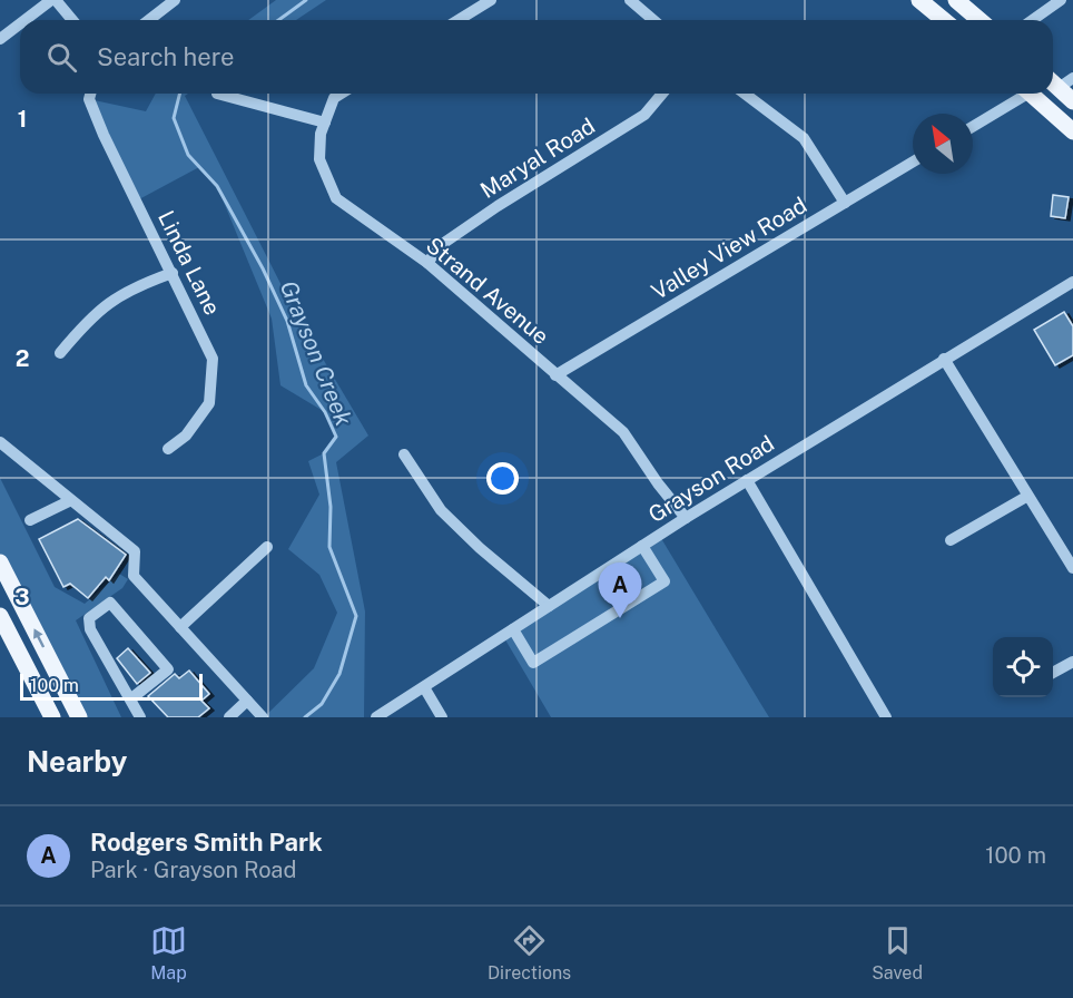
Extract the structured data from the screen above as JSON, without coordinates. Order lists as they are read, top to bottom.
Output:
{
  "streets": {
    "street": [
      "Maryal Road",
      "Valley View Road",
      "Linda Lane",
      "Strand Avenue",
      "Grayson Road"
    ]
  },
  "crossings": [
    ["Maryal Road", "Strand Avenue"],
    ["Valley View Road", "Strand Avenue"],
    ["Strand Avenue", "Grayson Road"]
  ],
  "water": ["Grayson Creek"],
  "scale_bar": "100 m",
  "north": "top left",
  "page": {
    "search": "Search here",
    "pins": "A",
    "scale": "100 m",
    "heading": "Nearby",
    "list": [
      {
        "mark": "A",
        "name": "Rodgers Smith Park",
        "note": "Park · Grayson Road",
        "value": "100 m"
      }
    ],
    "nav": ["Map", "Directions", "Saved"]
  },
  "grid": {
    "rows": ["1", "2", "3"]
  }
}
